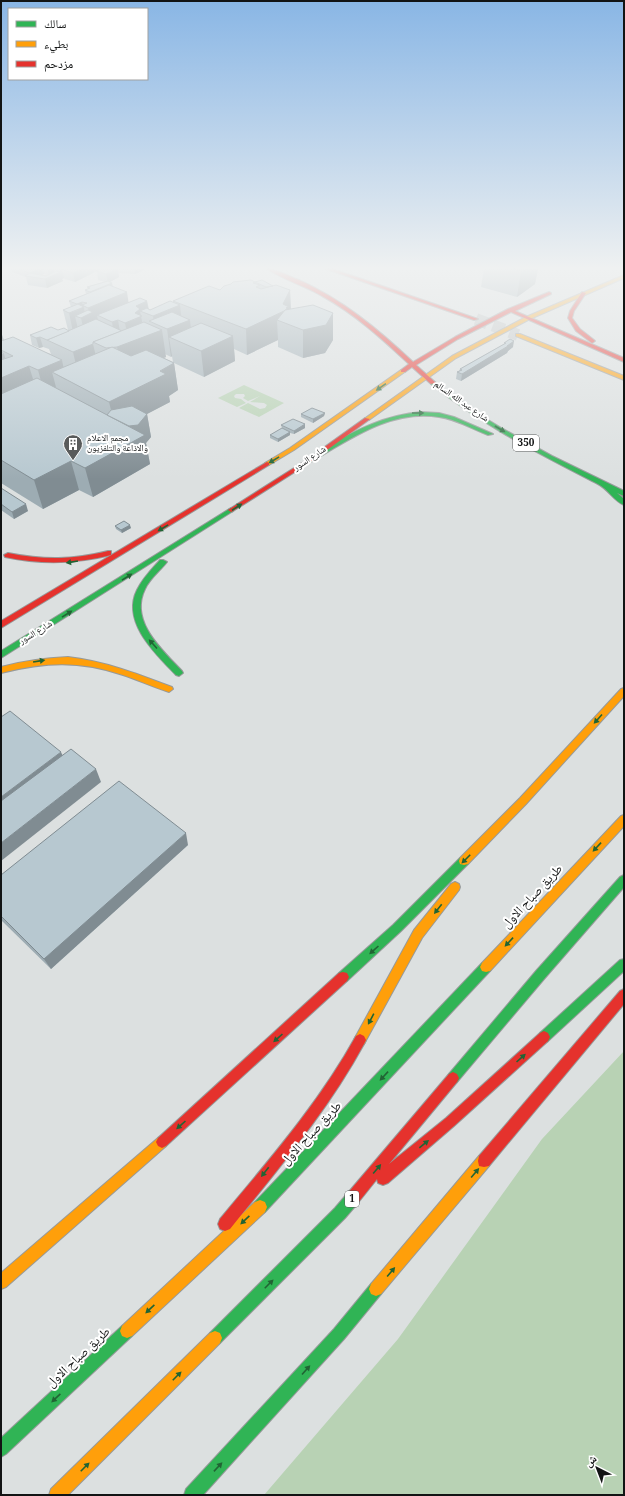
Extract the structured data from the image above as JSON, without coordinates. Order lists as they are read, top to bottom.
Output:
{
  "streets": {
    "main road": [
      "شارع عبد الله السالم",
      "350",
      "شارع السور",
      "طريق صباح الاول",
      "1"
    ]
  },
  "crossings": [
    ["شارع عبد الله السالم", "شارع السور"]
  ],
  "one_way": ["شارع عبد الله السالم"],
  "places": {
    "building": ["مجمع الاعلام والاذاعة والتلفزيون"]
  },
  "legend": ["سالك", "بطيء", "مزدحم"],
  "north": "top left"
}
